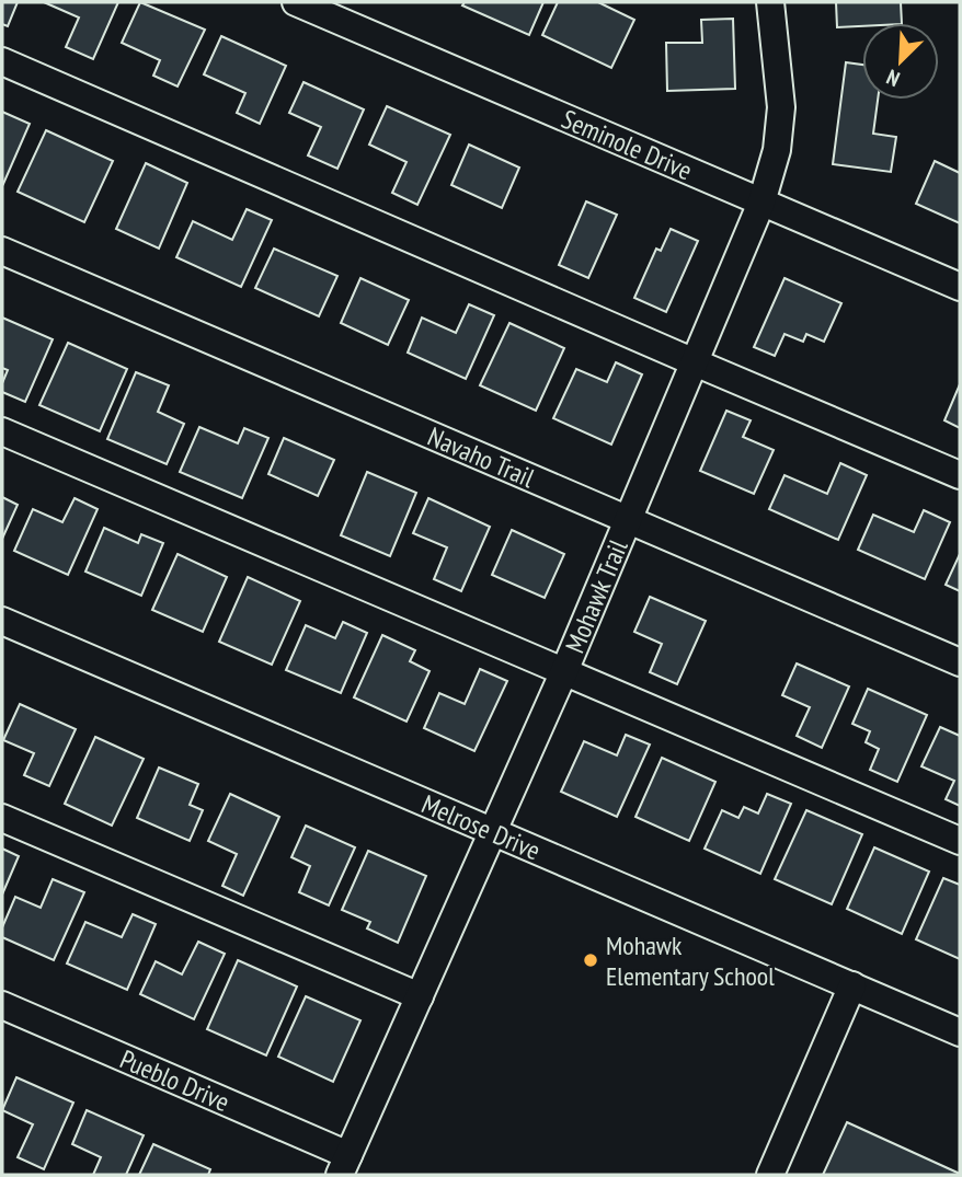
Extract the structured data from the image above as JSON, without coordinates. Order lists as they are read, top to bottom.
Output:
{
  "streets": {
    "street": [
      "Seminole Drive",
      "Navaho Trail",
      "Mohawk Trail",
      "Melrose Drive",
      "Pueblo Drive"
    ]
  },
  "crossings": [
    ["Seminole Drive", "Mohawk Trail"],
    ["Navaho Trail", "Mohawk Trail"],
    ["Mohawk Trail", "Melrose Drive"],
    ["Mohawk Trail", "Pueblo Drive"]
  ],
  "places": ["Mohawk Elementary School"],
  "north": "bottom left"
}
